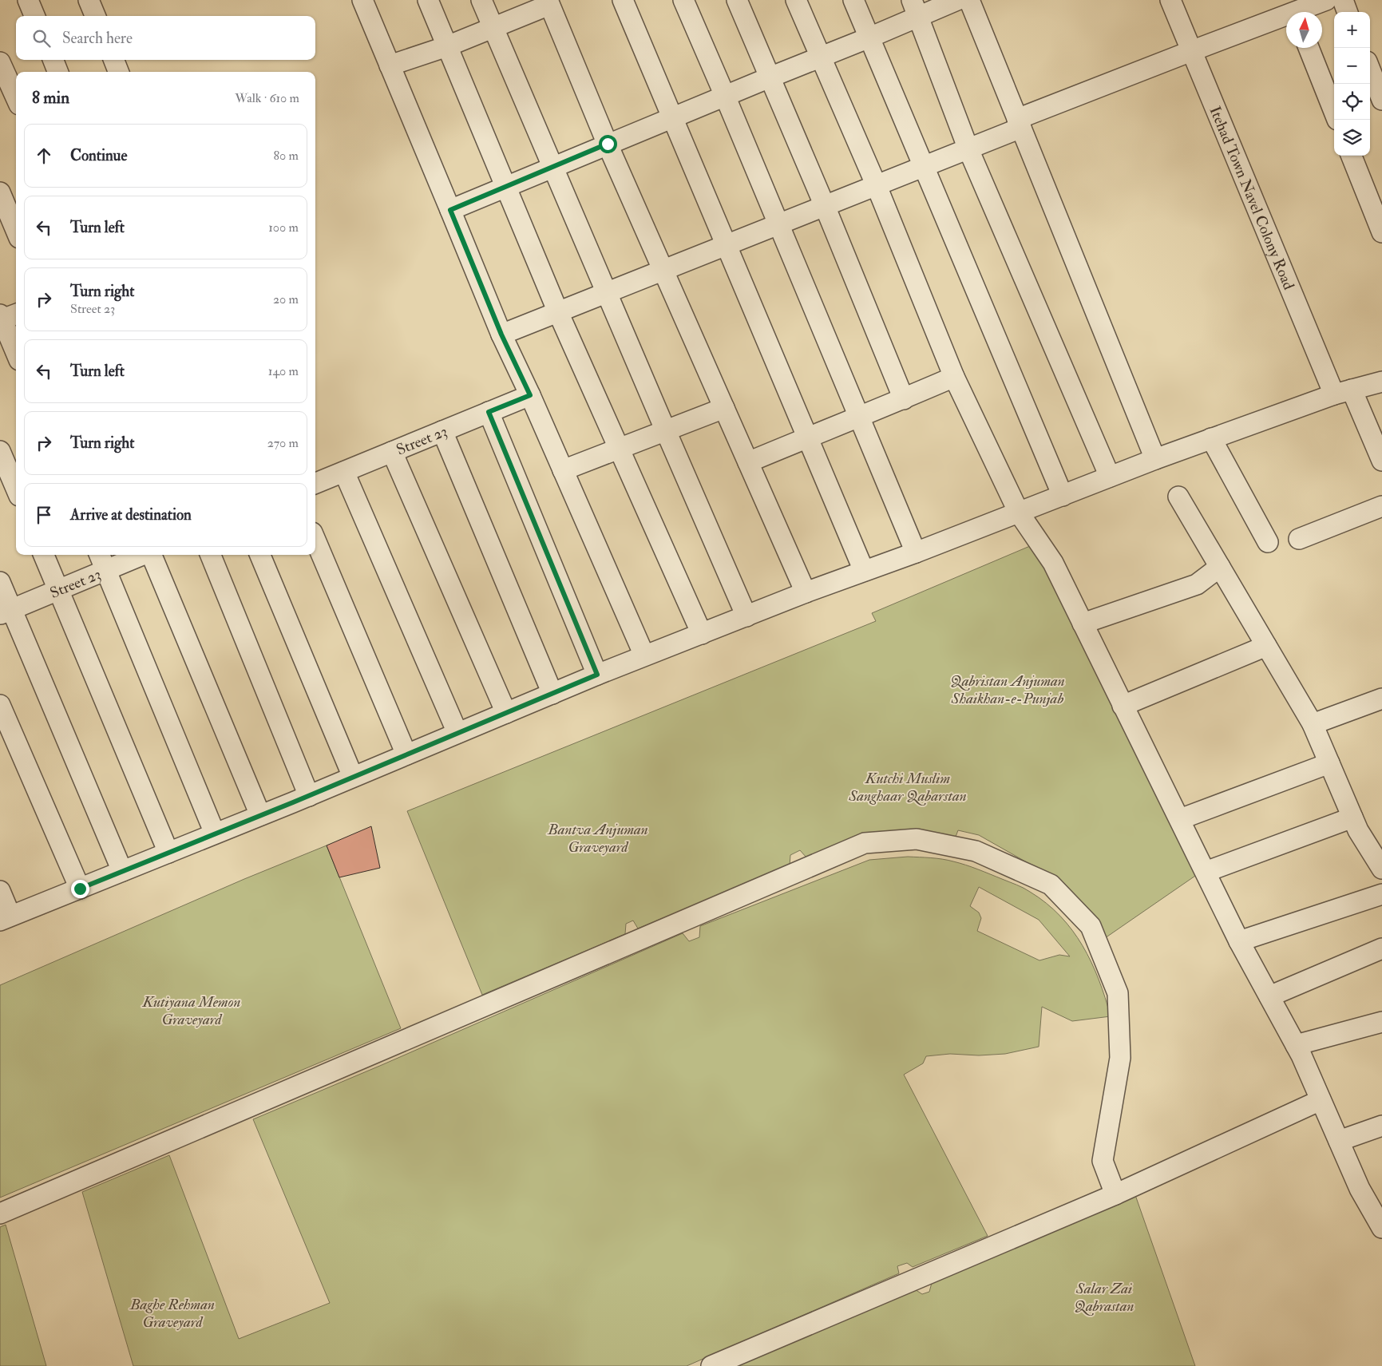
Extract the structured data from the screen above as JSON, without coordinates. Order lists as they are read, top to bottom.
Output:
{
  "streets": {
    "street": ["Itehad Town Navel Colony Road", "Street 23"]
  },
  "parks": [
    "Qabristan Anjuman Shaikhan-e-Punjab",
    "Kutchi Muslim Sanghaar Qabarstan",
    "Bantva Anjuman Graveyard",
    "Kutiyana Memon Graveyard",
    "Salar Zai Qabrastan",
    "Baghe Rehman Graveyard"
  ],
  "north": "top",
  "page": {
    "map_buttons": ["+", "−"],
    "search": "Search here",
    "heading": ["8 min", "Walk · 610 m"],
    "list": [
      ["Continue", "80 m"],
      ["Turn left", "100 m"],
      ["Turn right", "Street 23", "20 m"],
      ["Turn left", "140 m"],
      ["Turn right", "270 m"],
      "Arrive at destination"
    ]
  }
}
